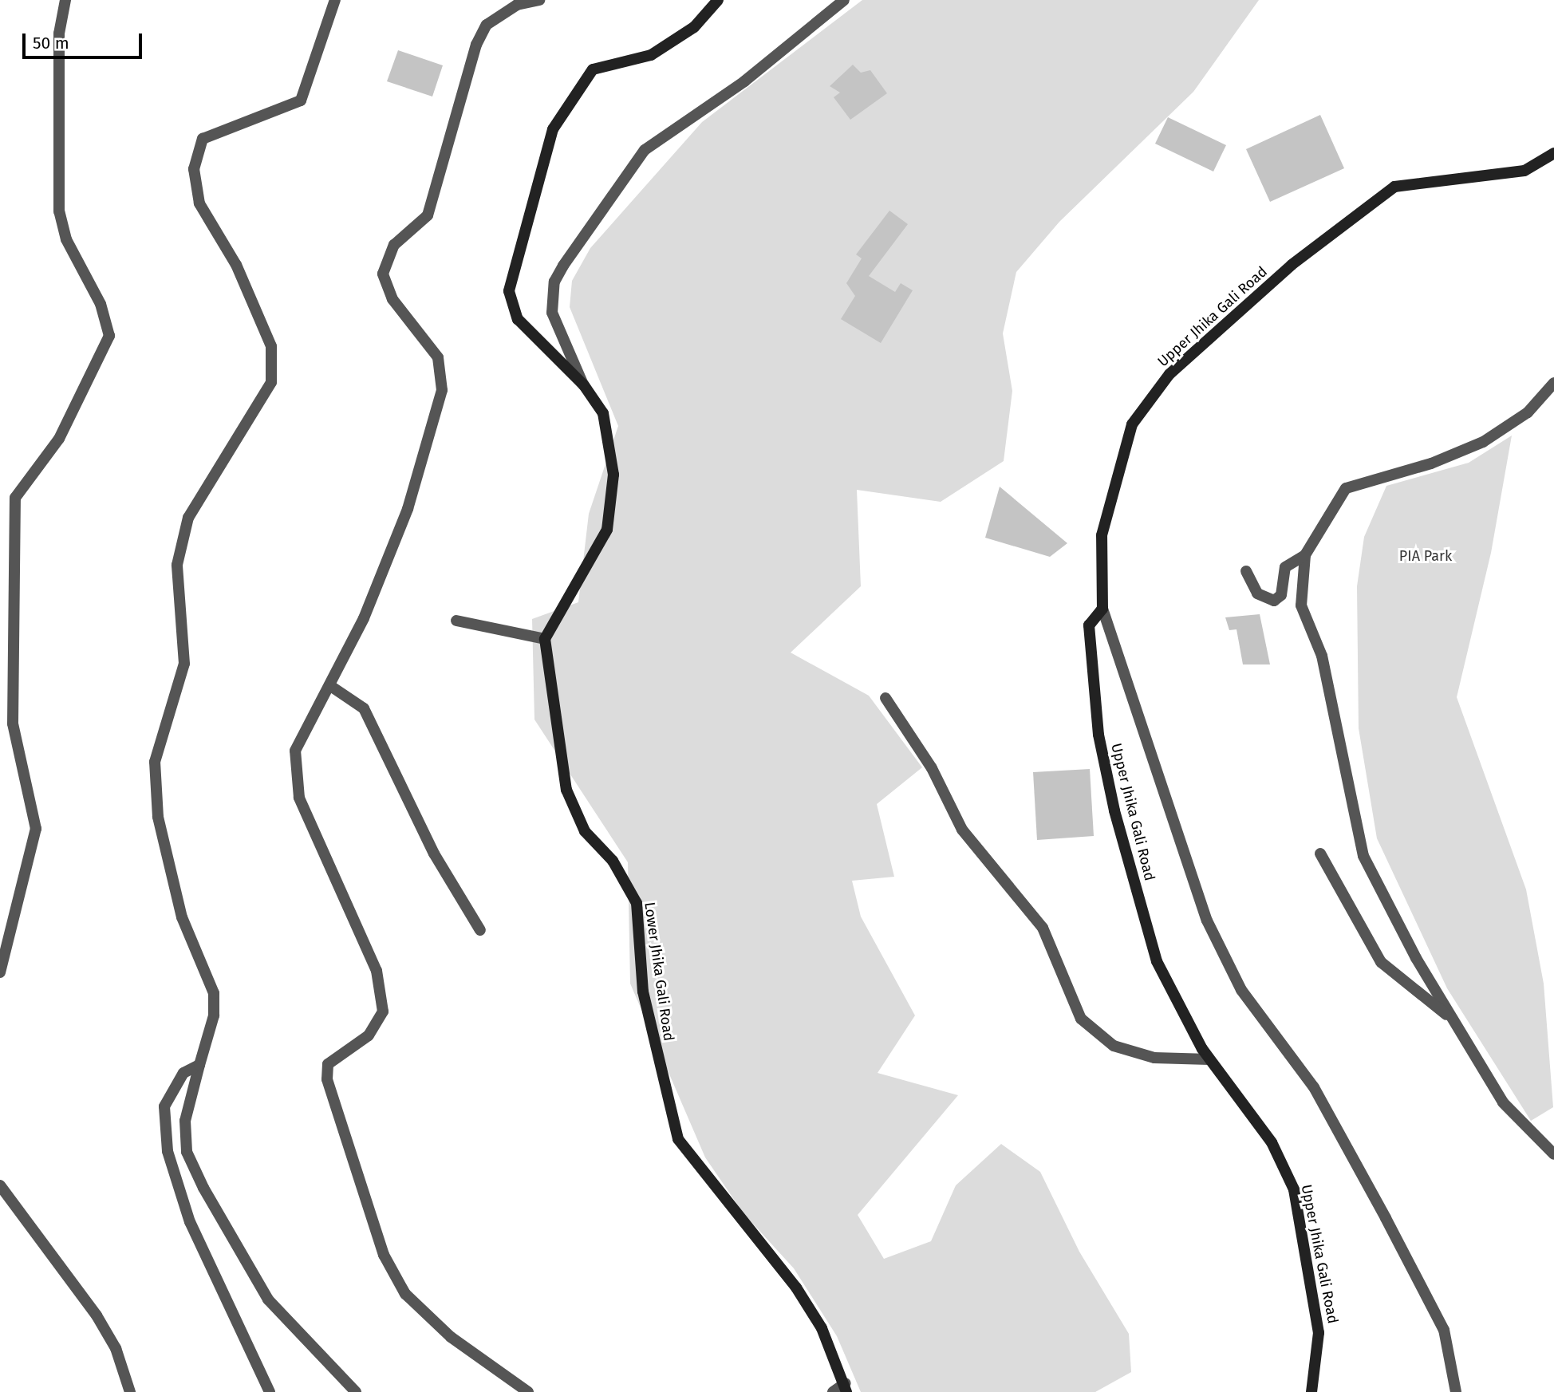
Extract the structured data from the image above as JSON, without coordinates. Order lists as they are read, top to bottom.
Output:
{
  "streets": {
    "main road": ["Upper Jhika Gali Road", "Lower Jhika Gali Road"]
  },
  "parks": ["PIA Park"],
  "scale_bar": "50 m"
}
